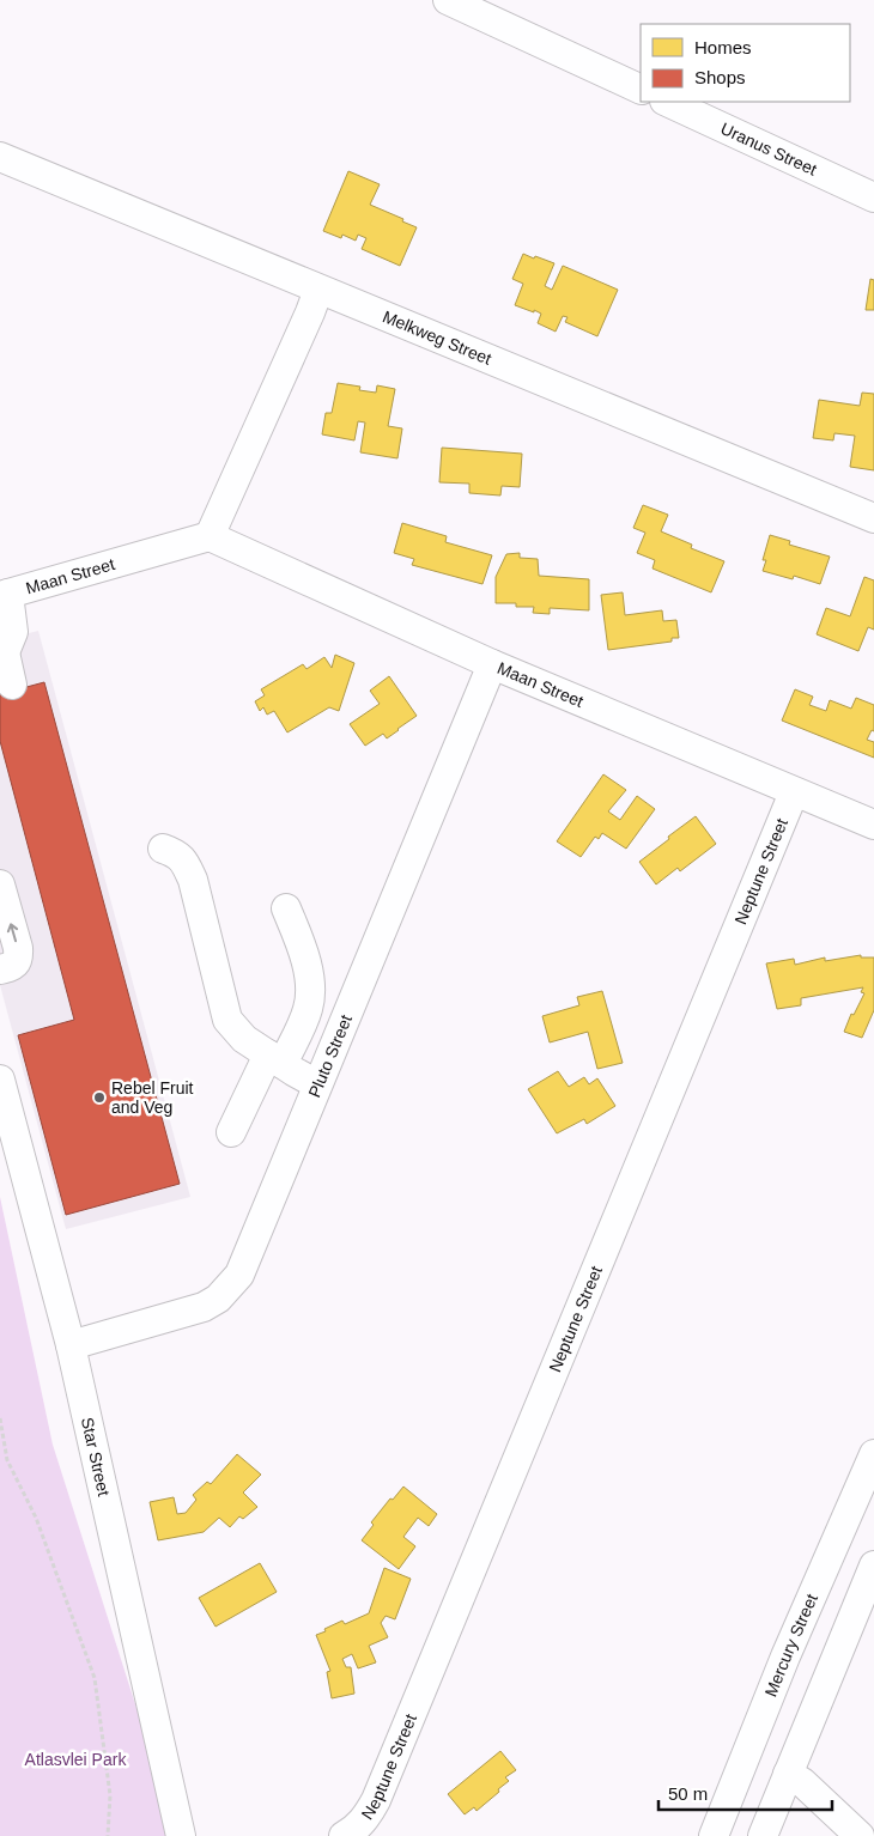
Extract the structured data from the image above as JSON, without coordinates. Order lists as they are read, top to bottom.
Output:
{
  "streets": {
    "street": [
      "Uranus Street",
      "Melkweg Street",
      "Maan Street",
      "Neptune Street",
      "Pluto Street",
      "Star Street",
      "Mercury Street"
    ]
  },
  "crossings": [
    ["Maan Street", "Neptune Street"],
    ["Maan Street", "Pluto Street"],
    ["Pluto Street", "Star Street"]
  ],
  "parks": ["Atlasvlei Park"],
  "places": ["Rebel Fruit and Veg"],
  "legend": ["Homes", "Shops"],
  "scale_bar": "50 m"
}
